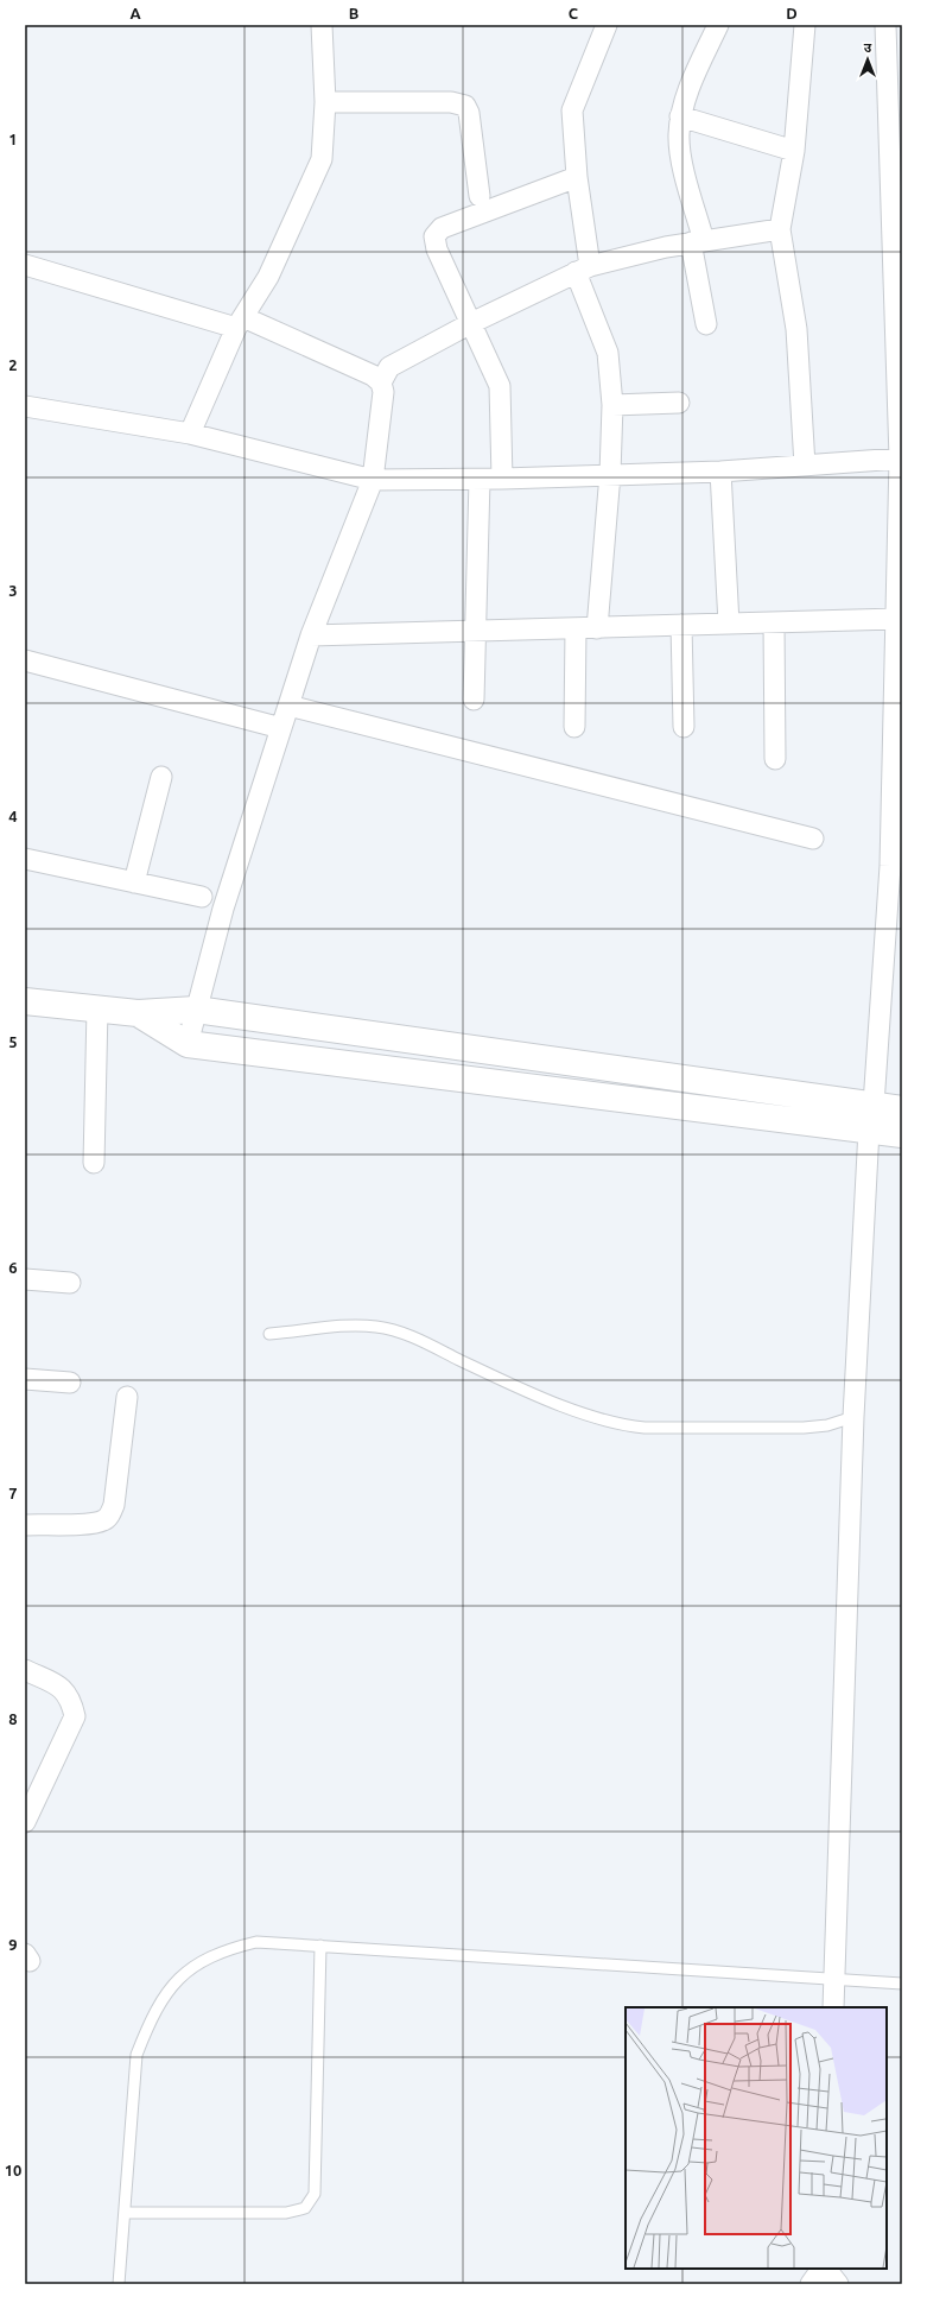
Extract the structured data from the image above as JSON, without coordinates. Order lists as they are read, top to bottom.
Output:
{
  "north": "top",
  "grid": {
    "columns": [
      "A",
      "B",
      "C",
      "D"
    ],
    "rows": [
      "1",
      "2",
      "3",
      "4",
      "5",
      "6",
      "7",
      "8",
      "9",
      "10"
    ]
  }
}
